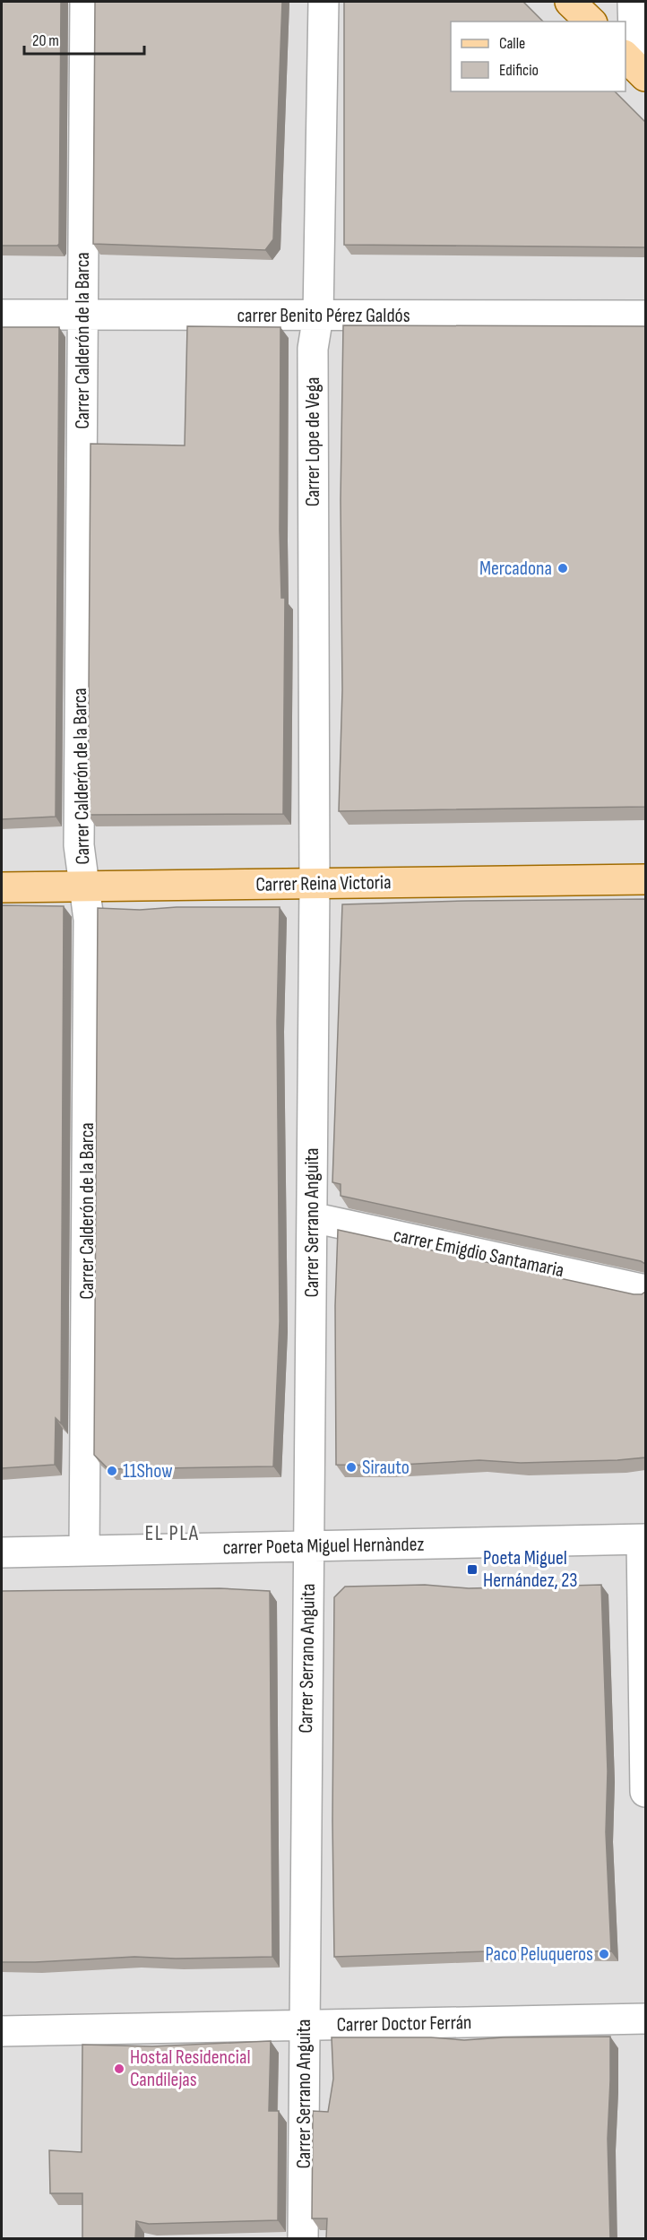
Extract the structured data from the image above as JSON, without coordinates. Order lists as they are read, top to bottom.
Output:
{
  "streets": {
    "main road": ["Carrer Reina Victoria"],
    "street": [
      "carrer Benito Pérez Galdós",
      "Carrer Calderón de la Barca",
      "Carrer Lope de Vega",
      "Carrer Serrano Anguita",
      "carrer Emigdio Santamaria",
      "carrer Poeta Miguel Hernàndez",
      "Carrer Doctor Ferrán"
    ]
  },
  "crossings": [
    ["carrer Benito Pérez Galdós", "Carrer Calderón de la Barca"],
    ["carrer Benito Pérez Galdós", "Carrer Lope de Vega"],
    ["Carrer Calderón de la Barca", "Carrer Reina Victoria"],
    ["Carrer Calderón de la Barca", "carrer Poeta Miguel Hernàndez"],
    ["Carrer Lope de Vega", "Carrer Reina Victoria"],
    ["Carrer Lope de Vega", "Carrer Serrano Anguita"],
    ["Carrer Reina Victoria", "Carrer Serrano Anguita"],
    ["Carrer Serrano Anguita", "carrer Emigdio Santamaria"],
    ["Carrer Serrano Anguita", "carrer Poeta Miguel Hernàndez"],
    ["Carrer Serrano Anguita", "Carrer Doctor Ferrán"]
  ],
  "districts": ["EL PLA"],
  "places": {
    "other": [
      "Mercadona",
      "Sirauto",
      "11Show",
      "Paco Peluqueros",
      "Hostal Residencial Candilejas"
    ],
    "transit": ["Poeta Miguel Hernández, 23"]
  },
  "legend": ["Calle", "Edificio"],
  "scale_bar": "20 m"
}
